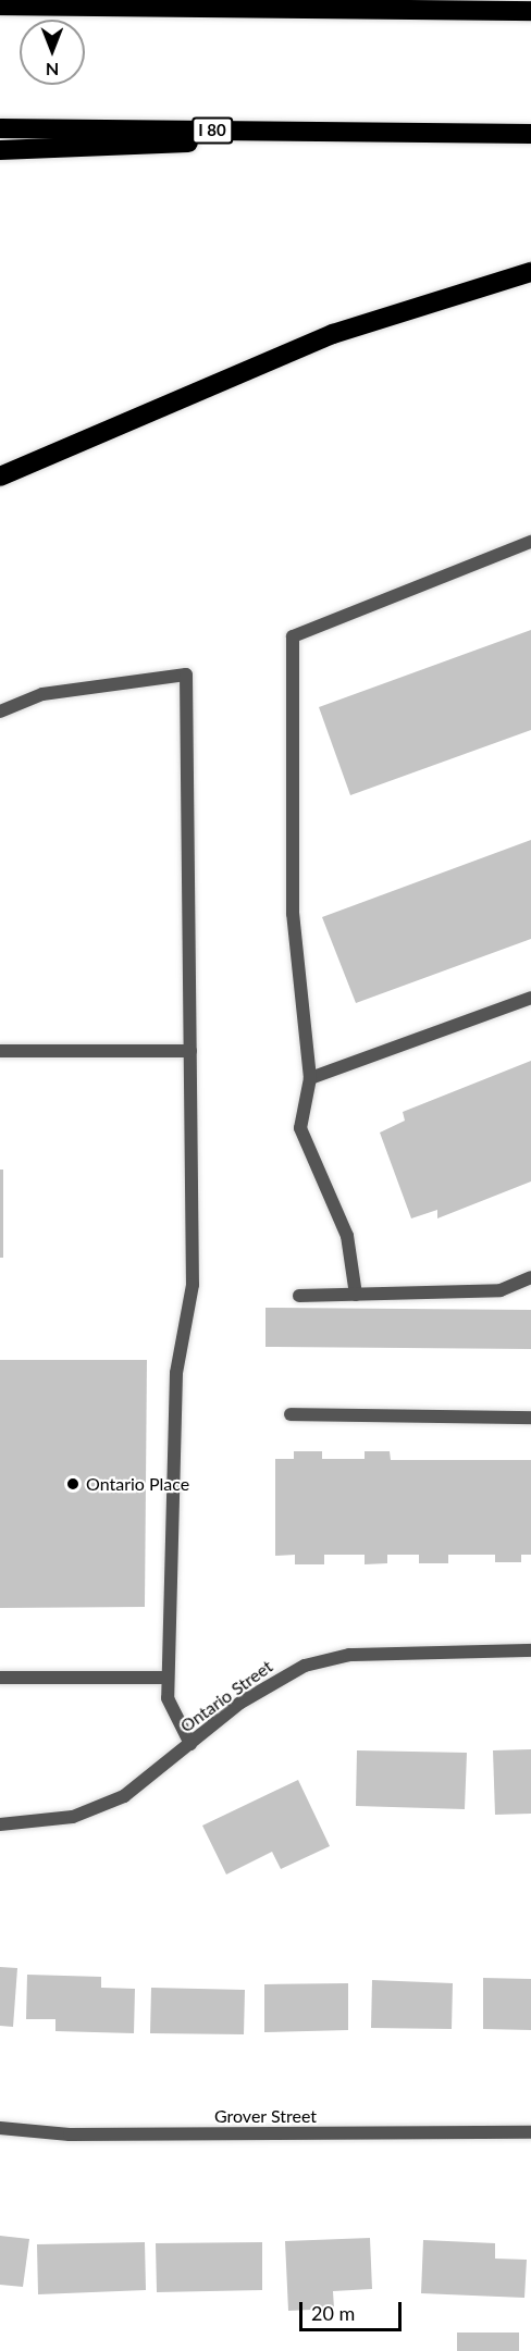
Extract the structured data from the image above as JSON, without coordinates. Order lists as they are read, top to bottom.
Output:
{
  "streets": {
    "highway": ["I 80"],
    "street": ["Ontario Street", "Grover Street"]
  },
  "places": ["Ontario Place"],
  "scale_bar": "20 m",
  "north": "bottom"
}
